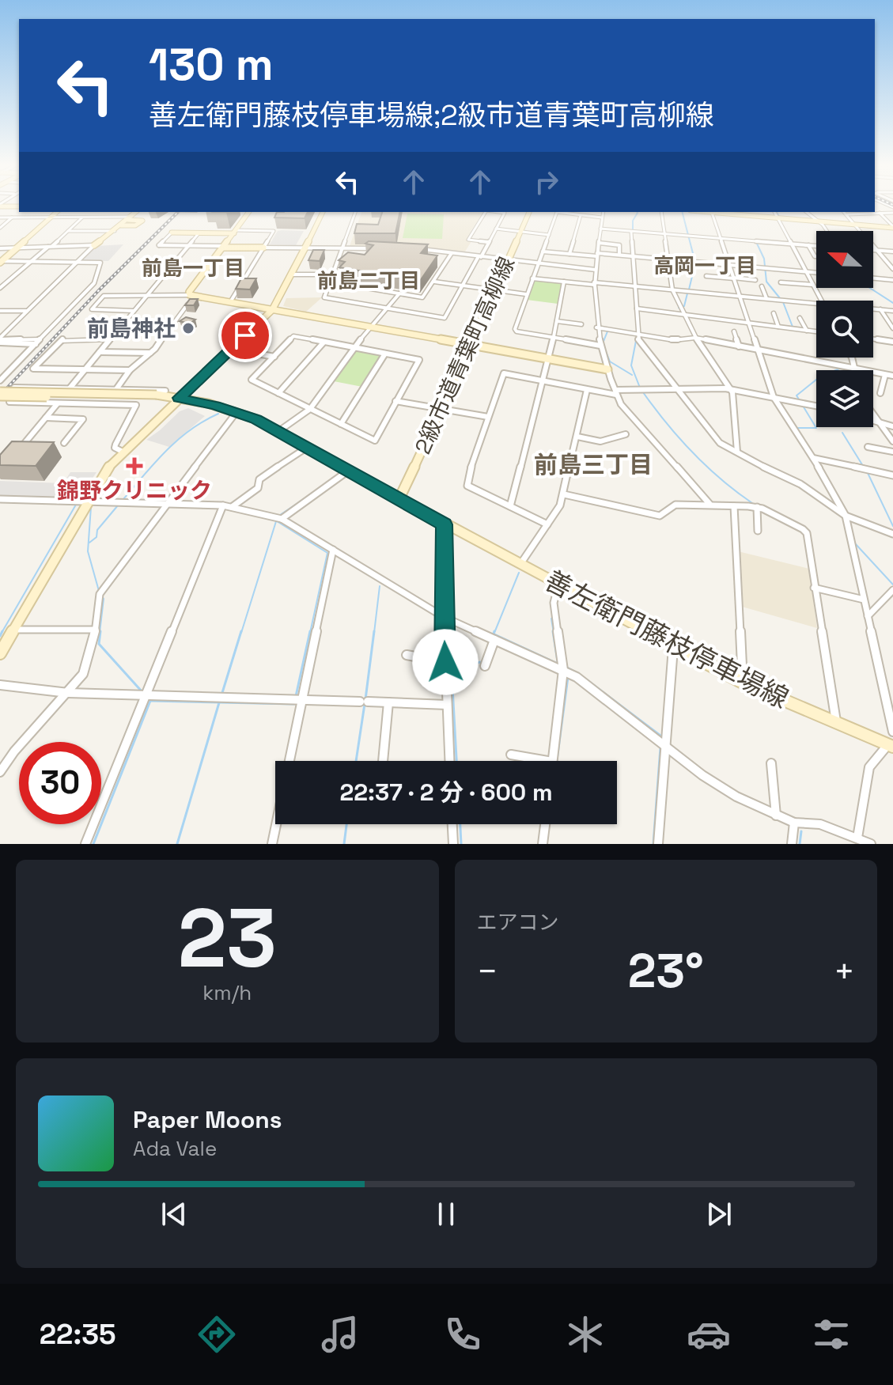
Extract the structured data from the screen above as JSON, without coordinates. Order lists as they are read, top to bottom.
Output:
{
  "streets": {
    "street": ["2級市道青葉町高柳線", "善左衛門藤枝停車場線"]
  },
  "crossings": [
    ["2級市道青葉町高柳線", "善左衛門藤枝停車場線"]
  ],
  "districts": [
    "高岡一丁目",
    "前島一丁目",
    "前島二丁目",
    "前島三丁目"
  ],
  "places": {
    "other": ["前島神社"],
    "health": ["錦野クリニック"]
  },
  "north": "left",
  "page": {
    "turn": ["130 m", "善左衛門藤枝停車場線;2級市道青葉町高柳線"],
    "limit": "30",
    "trip": "22:37 · 2 分 · 600 m",
    "tile": [
      ["23", "km/h"],
      "エアコン"
    ],
    "heat": ["−", "23°", "+"],
    "song": ["Paper Moons", "Ada Vale"],
    "tabs": "22:35"
  }
}
